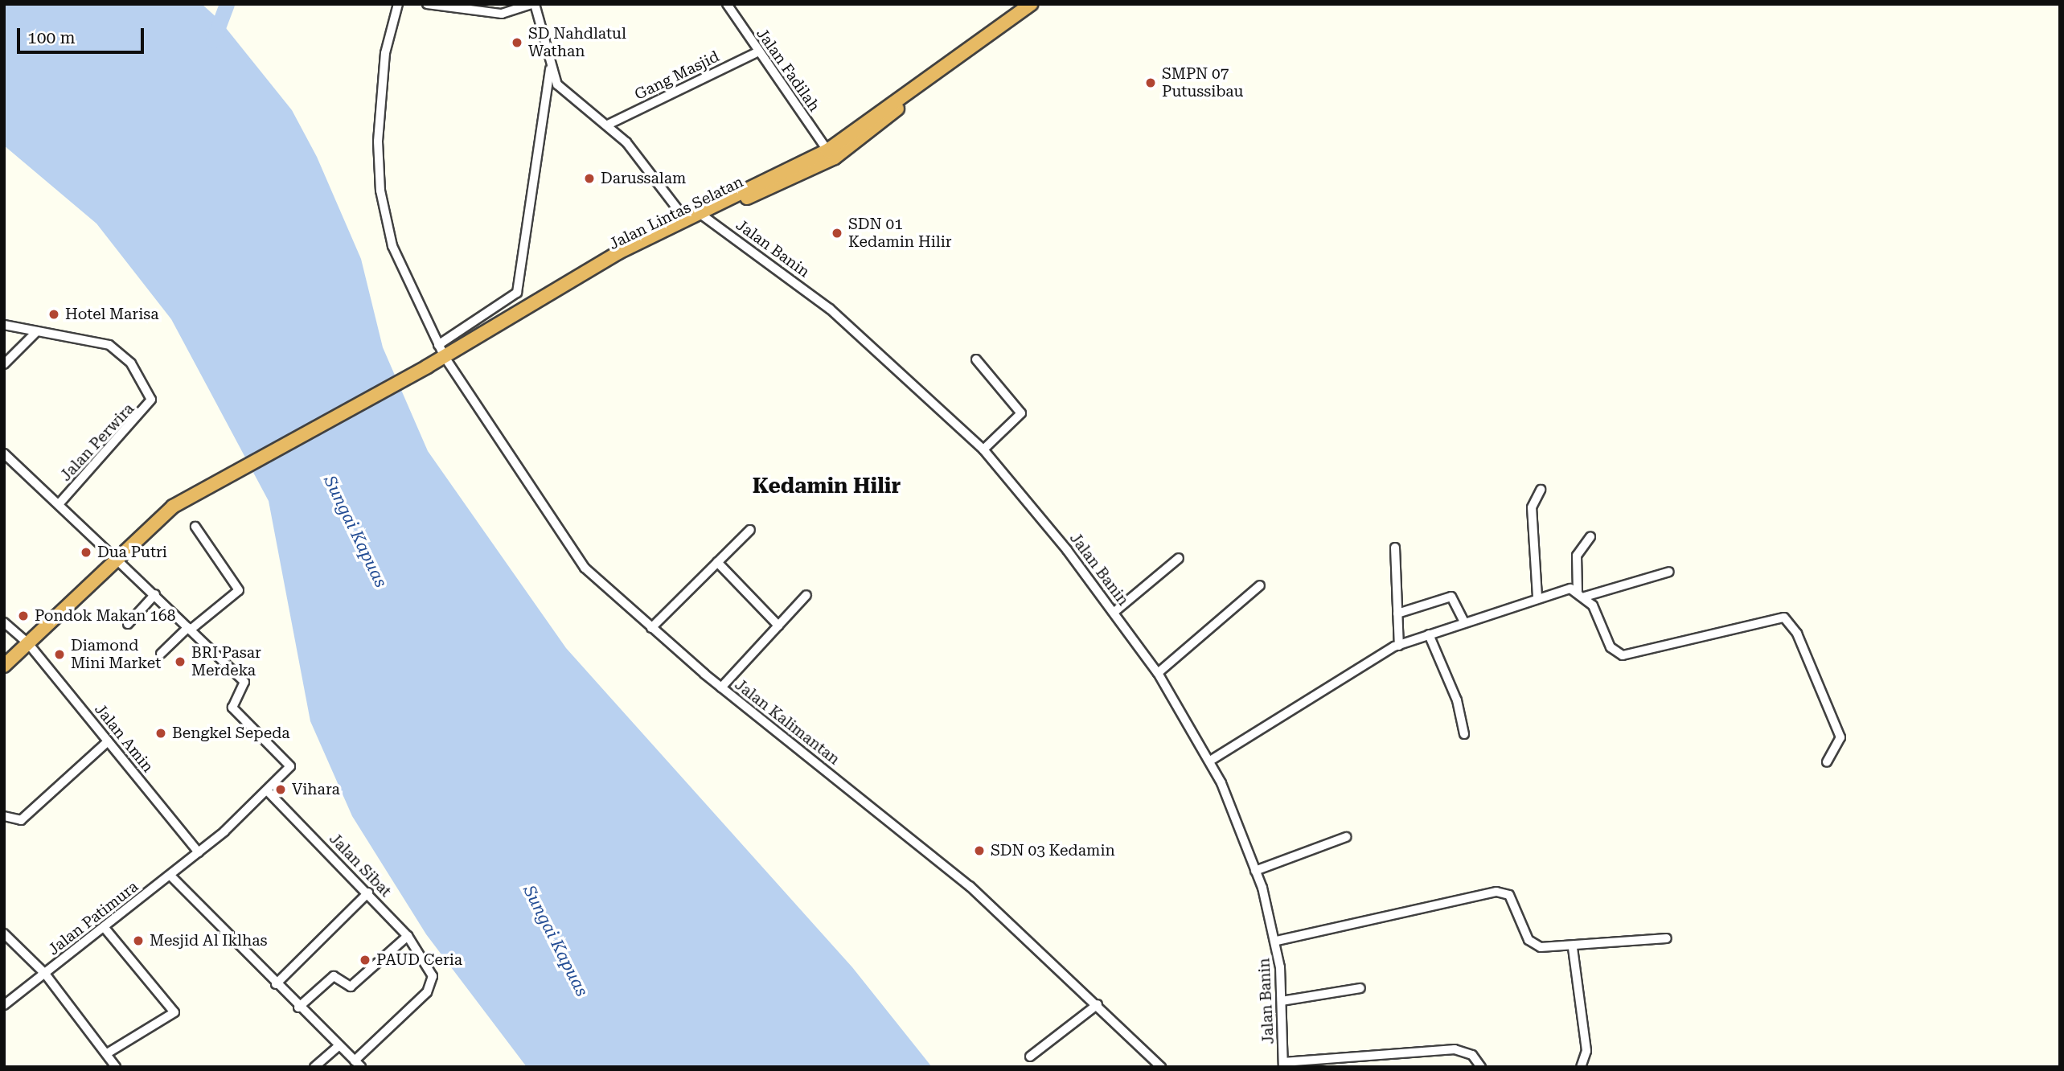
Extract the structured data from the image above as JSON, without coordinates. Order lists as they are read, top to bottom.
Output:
{
  "streets": {
    "highway": ["Jalan Lintas Selatan"],
    "street": [
      "Jalan Fadilah",
      "Gang Masjid",
      "Jalan Banin",
      "Jalan Perwira",
      "Jalan Kalimantan",
      "Jalan Amin",
      "Jalan Sibat",
      "Jalan Patimura"
    ]
  },
  "crossings": [
    ["Jalan Fadilah", "Gang Masjid"],
    ["Jalan Fadilah", "Jalan Lintas Selatan"],
    ["Jalan Lintas Selatan", "Jalan Banin"],
    ["Jalan Lintas Selatan", "Jalan Kalimantan"],
    ["Jalan Lintas Selatan", "Jalan Amin"],
    ["Jalan Amin", "Jalan Patimura"],
    ["Jalan Sibat", "Jalan Patimura"]
  ],
  "districts": ["Kedamin Hilir"],
  "water": ["Sungai Kapuas"],
  "places": [
    "SD Nahdlatul Wathan",
    "SMPN 07 Putussibau",
    "Darussalam",
    "SDN 01 Kedamin Hilir",
    "Hotel Marisa",
    "Dua Putri",
    "Pondok Makan 168",
    "Diamond Mini Market",
    "BRI Pasar Merdeka",
    "Bengkel Sepeda",
    "Vihara",
    "SDN 03 Kedamin",
    "Mesjid Al Iklhas",
    "PAUD Ceria"
  ],
  "scale_bar": "100 m"
}
